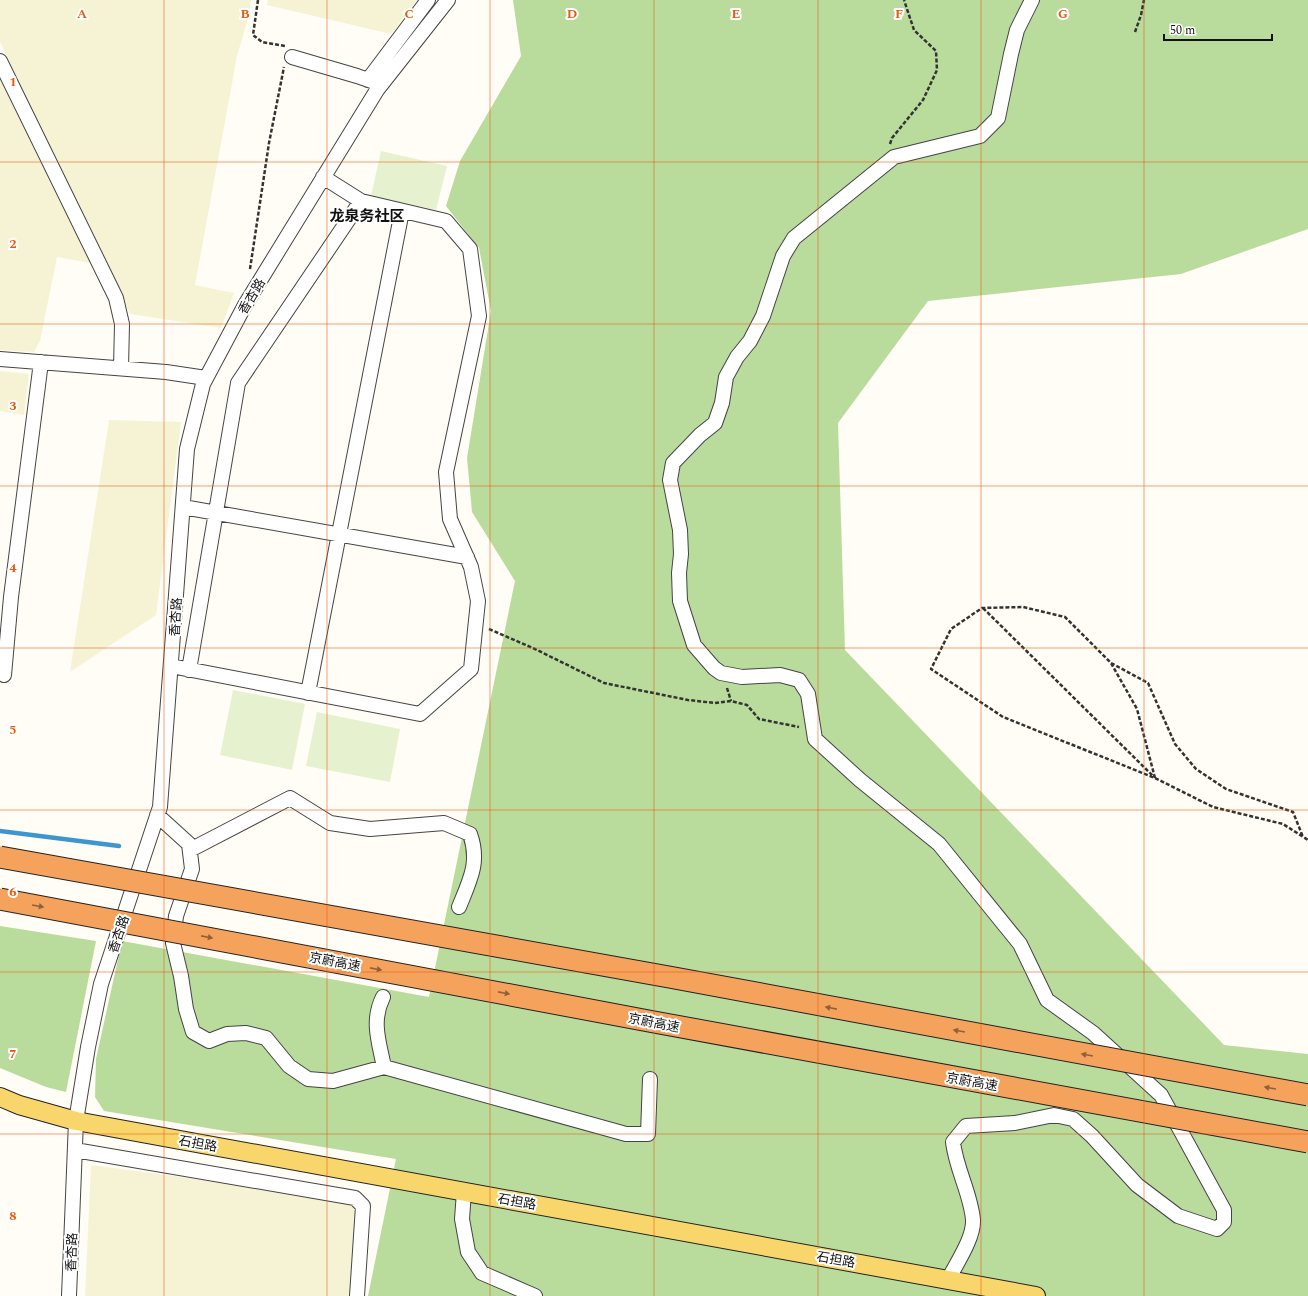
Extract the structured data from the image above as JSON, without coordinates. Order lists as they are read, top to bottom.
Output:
{
  "streets": {
    "highway": ["京蔚高速"],
    "main road": ["石担路"],
    "street": ["香杏路"]
  },
  "crossings": [
    ["香杏路", "石担路"]
  ],
  "districts": ["龙泉务社区"],
  "scale_bar": "50 m",
  "grid": {
    "columns": [
      "A",
      "B",
      "C",
      "D",
      "E",
      "F",
      "G"
    ],
    "rows": [
      "1",
      "2",
      "3",
      "4",
      "5",
      "6",
      "7",
      "8"
    ]
  }
}
